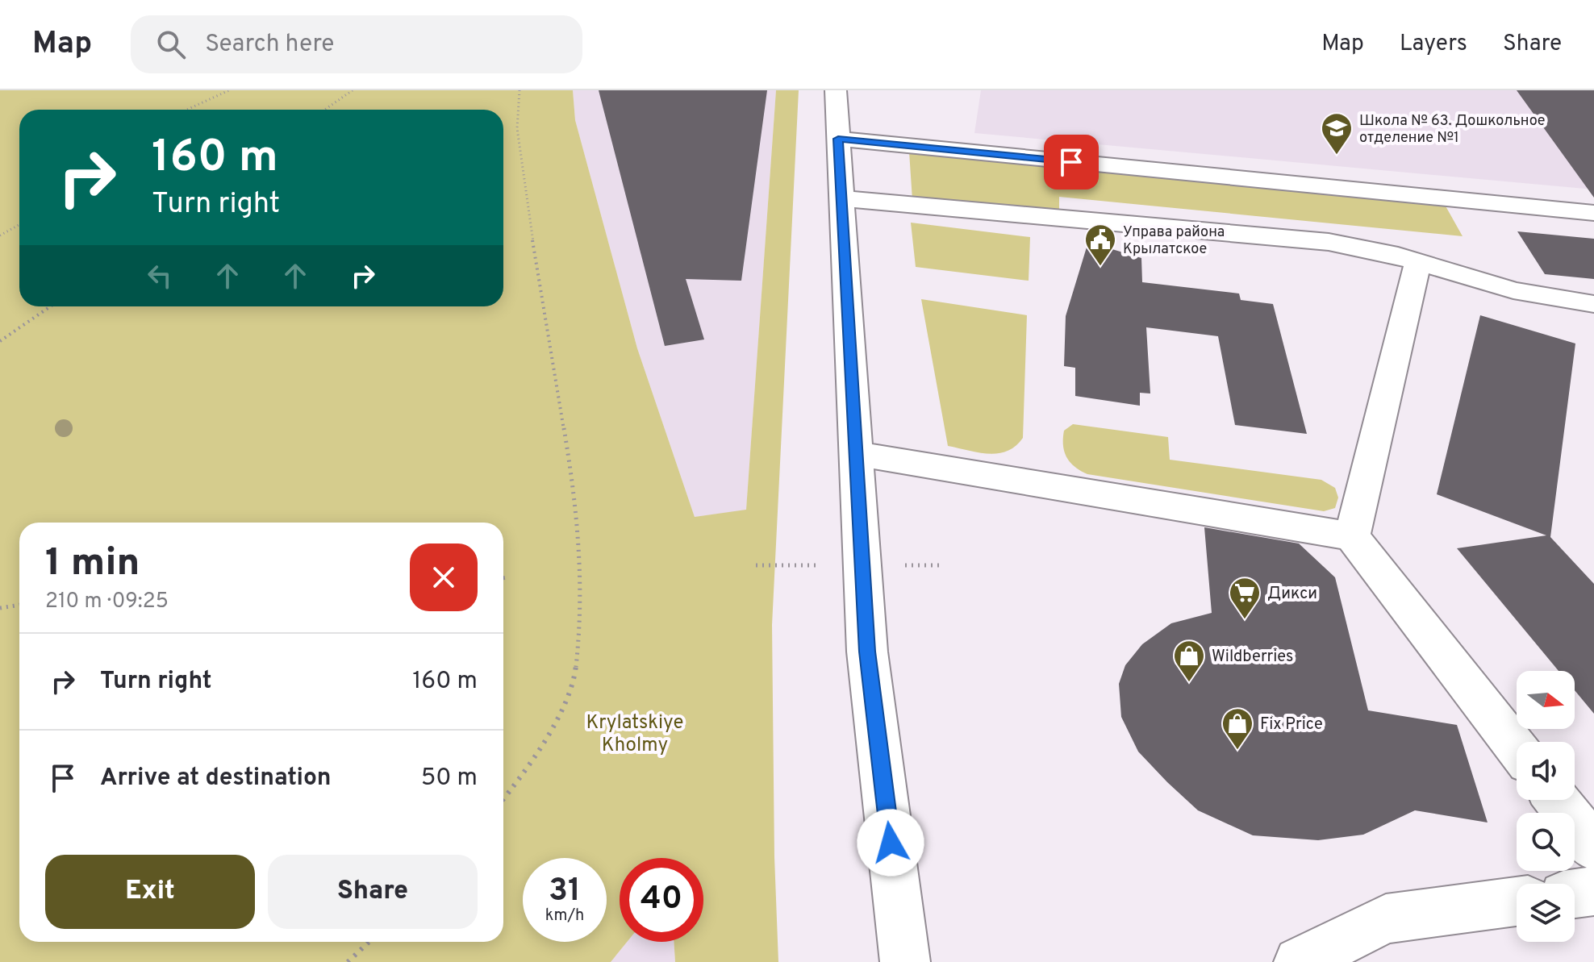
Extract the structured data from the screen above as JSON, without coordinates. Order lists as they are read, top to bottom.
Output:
{
  "parks": ["Krylatskiye Kholmy"],
  "places": {
    "school or university": ["Школа № 63. Дошкольное отделение №1"],
    "public building": ["Управа района Крылатское"],
    "supermarket": ["Дикси"],
    "shop": ["Wildberries", "Fix Price"]
  },
  "north": "right",
  "page": {
    "header": "Map",
    "search": "Search here",
    "nav": ["Map", "Layers", "Share"],
    "turn": ["160 m", "Turn right"],
    "heading": ["1 min", "210 m · 09:25"],
    "list": [
      {
        "name": "Turn right",
        "value": "160 m"
      },
      {
        "name": "Arrive at destination",
        "value": "50 m"
      }
    ],
    "buttons": ["Exit", "Share"],
    "speed": "31 km/h",
    "limit": "40"
  }
}
